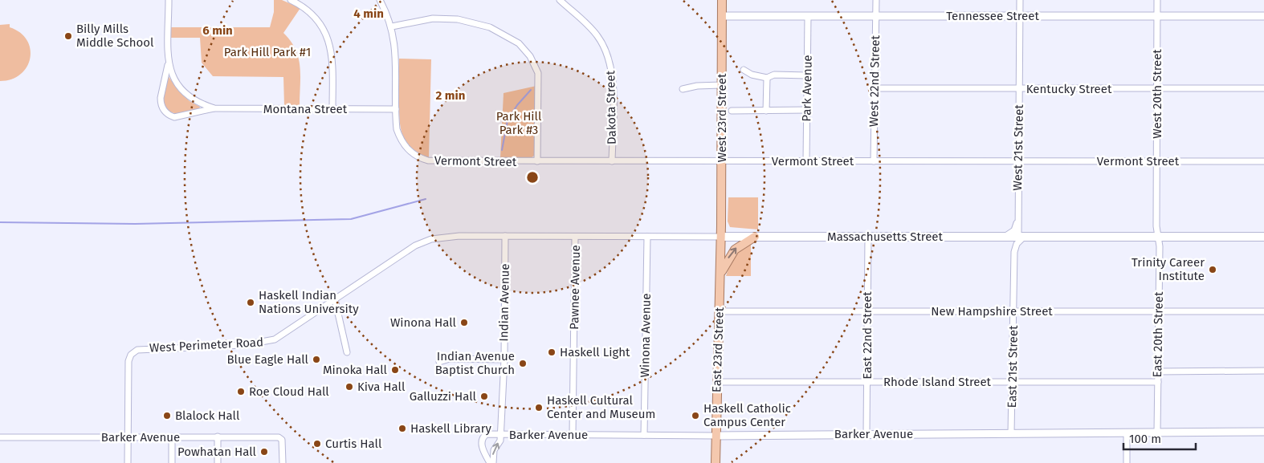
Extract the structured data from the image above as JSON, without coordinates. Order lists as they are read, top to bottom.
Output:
{
  "streets": {
    "main road": ["West 23rd Street", "Massachusetts Street", "East 23rd Street"],
    "street": [
      "Tennessee Street",
      "West 22nd Street",
      "Park Avenue",
      "Kentucky Street",
      "West 20th Street",
      "Dakota Street",
      "Montana Street",
      "West 21st Street",
      "Vermont Street",
      "Pawnee Avenue",
      "Indian Avenue",
      "New Hampshire Street",
      "East 20th Street",
      "Winona Avenue",
      "East 22nd Street",
      "West Perimeter Road",
      "East 21st Street",
      "Rhode Island Street",
      "Barker Avenue"
    ]
  },
  "crossings": [
    ["Tennessee Street", "West 22nd Street"],
    ["Tennessee Street", "Park Avenue"],
    ["Tennessee Street", "West 20th Street"],
    ["Tennessee Street", "West 23rd Street"],
    ["Tennessee Street", "West 21st Street"],
    ["West 22nd Street", "Kentucky Street"],
    ["West 22nd Street", "Vermont Street"],
    ["Park Avenue", "Vermont Street"],
    ["Kentucky Street", "West 20th Street"],
    ["Kentucky Street", "West 21st Street"],
    ["West 20th Street", "Vermont Street"],
    ["West 20th Street", "Massachusetts Street"],
    ["West 20th Street", "East 20th Street"],
    ["Dakota Street", "Vermont Street"],
    ["Montana Street", "Vermont Street"],
    ["West 23rd Street", "Vermont Street"],
    ["West 23rd Street", "Massachusetts Street"],
    ["West 23rd Street", "East 23rd Street"],
    ["West 21st Street", "Vermont Street"],
    ["West 21st Street", "Massachusetts Street"],
    ["West 21st Street", "East 21st Street"],
    ["Massachusetts Street", "Pawnee Avenue"],
    ["Massachusetts Street", "Indian Avenue"],
    ["Massachusetts Street", "East 20th Street"],
    ["Massachusetts Street", "Winona Avenue"],
    ["Massachusetts Street", "East 22nd Street"],
    ["Massachusetts Street", "West Perimeter Road"],
    ["Massachusetts Street", "East 23rd Street"],
    ["Massachusetts Street", "East 21st Street"],
    ["Pawnee Avenue", "Barker Avenue"],
    ["Indian Avenue", "West Perimeter Road"],
    ["Indian Avenue", "Barker Avenue"],
    ["New Hampshire Street", "East 20th Street"],
    ["New Hampshire Street", "East 22nd Street"],
    ["New Hampshire Street", "East 23rd Street"],
    ["New Hampshire Street", "East 21st Street"],
    ["East 20th Street", "Rhode Island Street"],
    ["East 20th Street", "Barker Avenue"],
    ["Winona Avenue", "Barker Avenue"],
    ["East 22nd Street", "Rhode Island Street"],
    ["East 22nd Street", "Barker Avenue"],
    ["West Perimeter Road", "Barker Avenue"],
    ["East 23rd Street", "Rhode Island Street"],
    ["East 23rd Street", "Barker Avenue"],
    ["East 21st Street", "Rhode Island Street"],
    ["East 21st Street", "Barker Avenue"]
  ],
  "parks": ["Park Hill Park #1", "Park Hill Park #3"],
  "places": [
    "Billy Mills Middle School",
    "Trinity Career Institute",
    "Haskell Indian Nations University",
    "Winona Hall",
    "Haskell Light",
    "Blue Eagle Hall",
    "Indian Avenue Baptist Church",
    "Minoka Hall",
    "Kiva Hall",
    "Roe Cloud Hall",
    "Galluzzi Hall",
    "Haskell Cultural Center and Museum",
    "Blalock Hall",
    "Haskell Catholic Campus Center",
    "Haskell Library",
    "Curtis Hall",
    "Powhatan Hall"
  ],
  "scale_bar": "100 m",
  "rings": ["4 min", "6 min", "2 min"]
}
